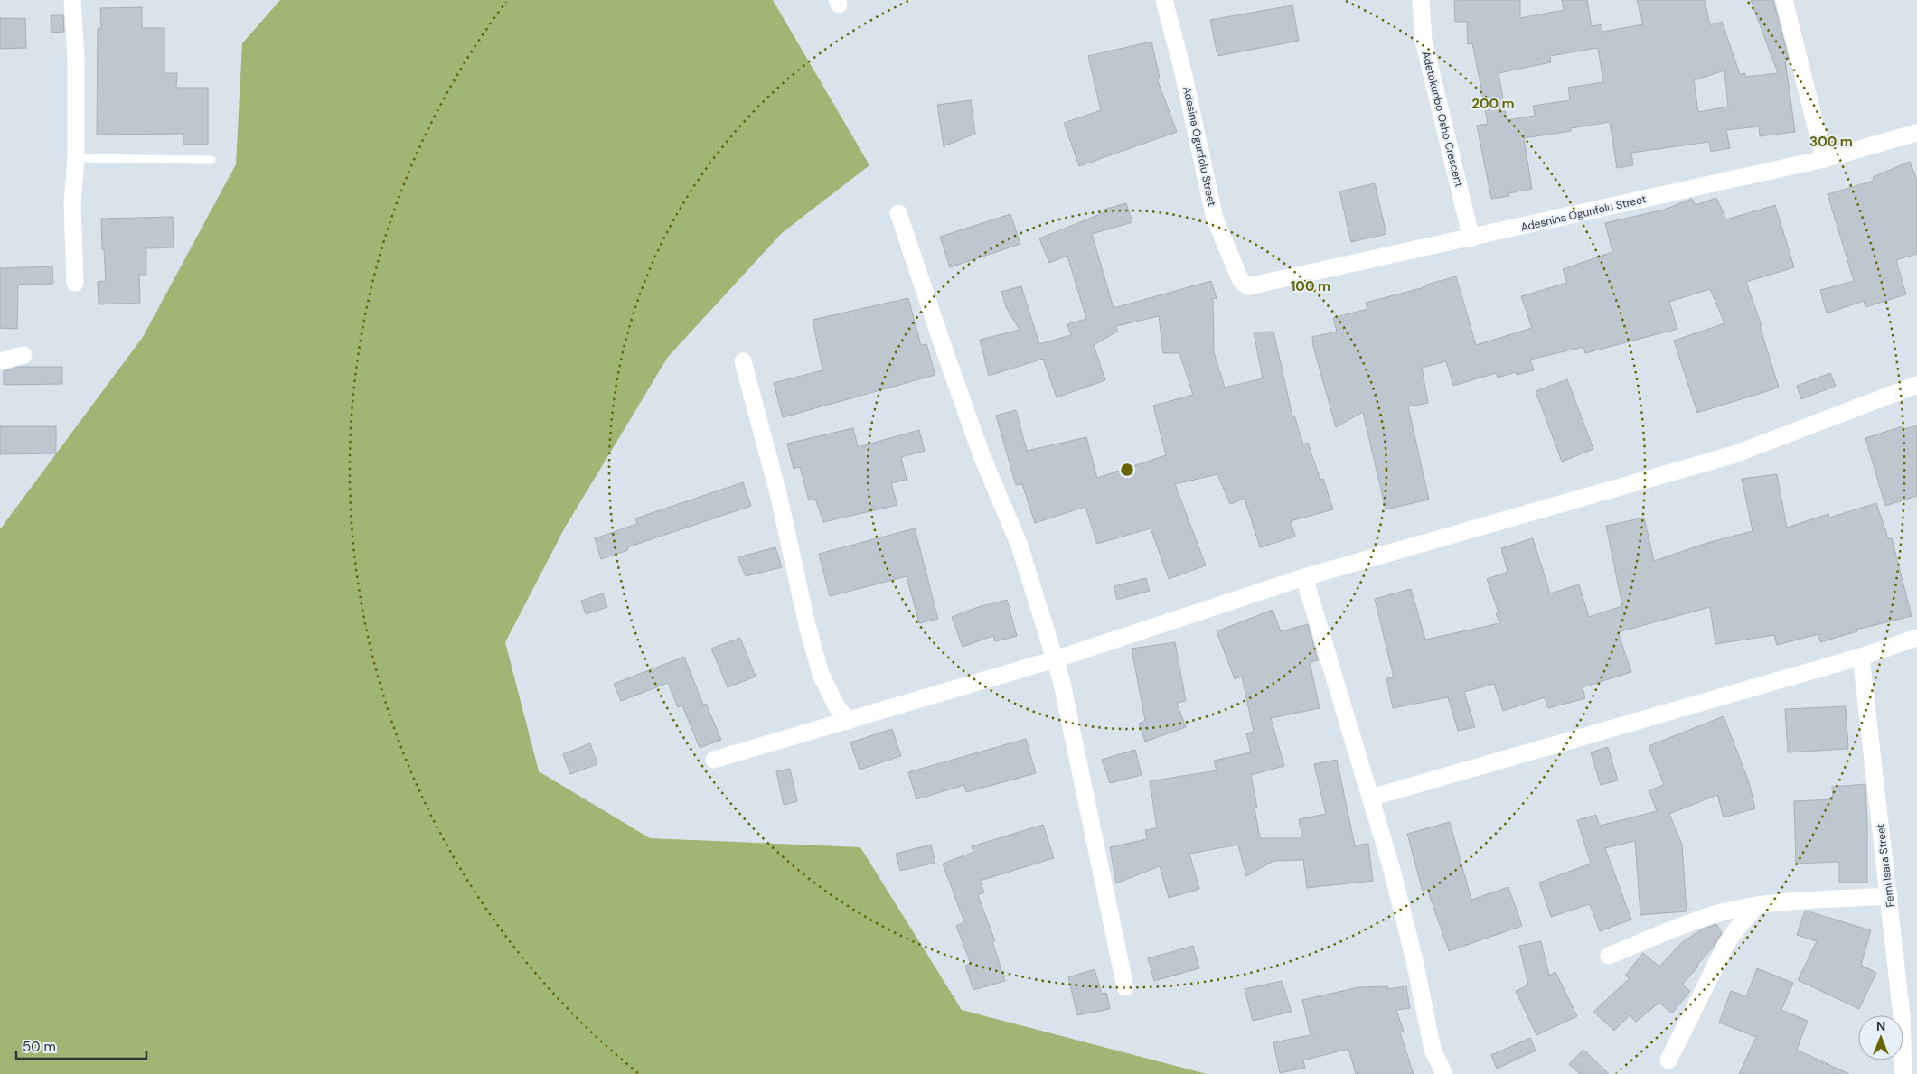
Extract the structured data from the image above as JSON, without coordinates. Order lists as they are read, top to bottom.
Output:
{
  "streets": {
    "street": [
      "Adetokunbo Osho Crescent",
      "Adesina Ogunfolu Street",
      "Adeshina Ogunfolu Street",
      "Femi Isara Street"
    ]
  },
  "crossings": [
    ["Adetokunbo Osho Crescent", "Adeshina Ogunfolu Street"],
    ["Adesina Ogunfolu Street", "Adeshina Ogunfolu Street"]
  ],
  "scale_bar": "50 m",
  "north": "top",
  "rings": ["200 m", "300 m", "100 m"]
}
